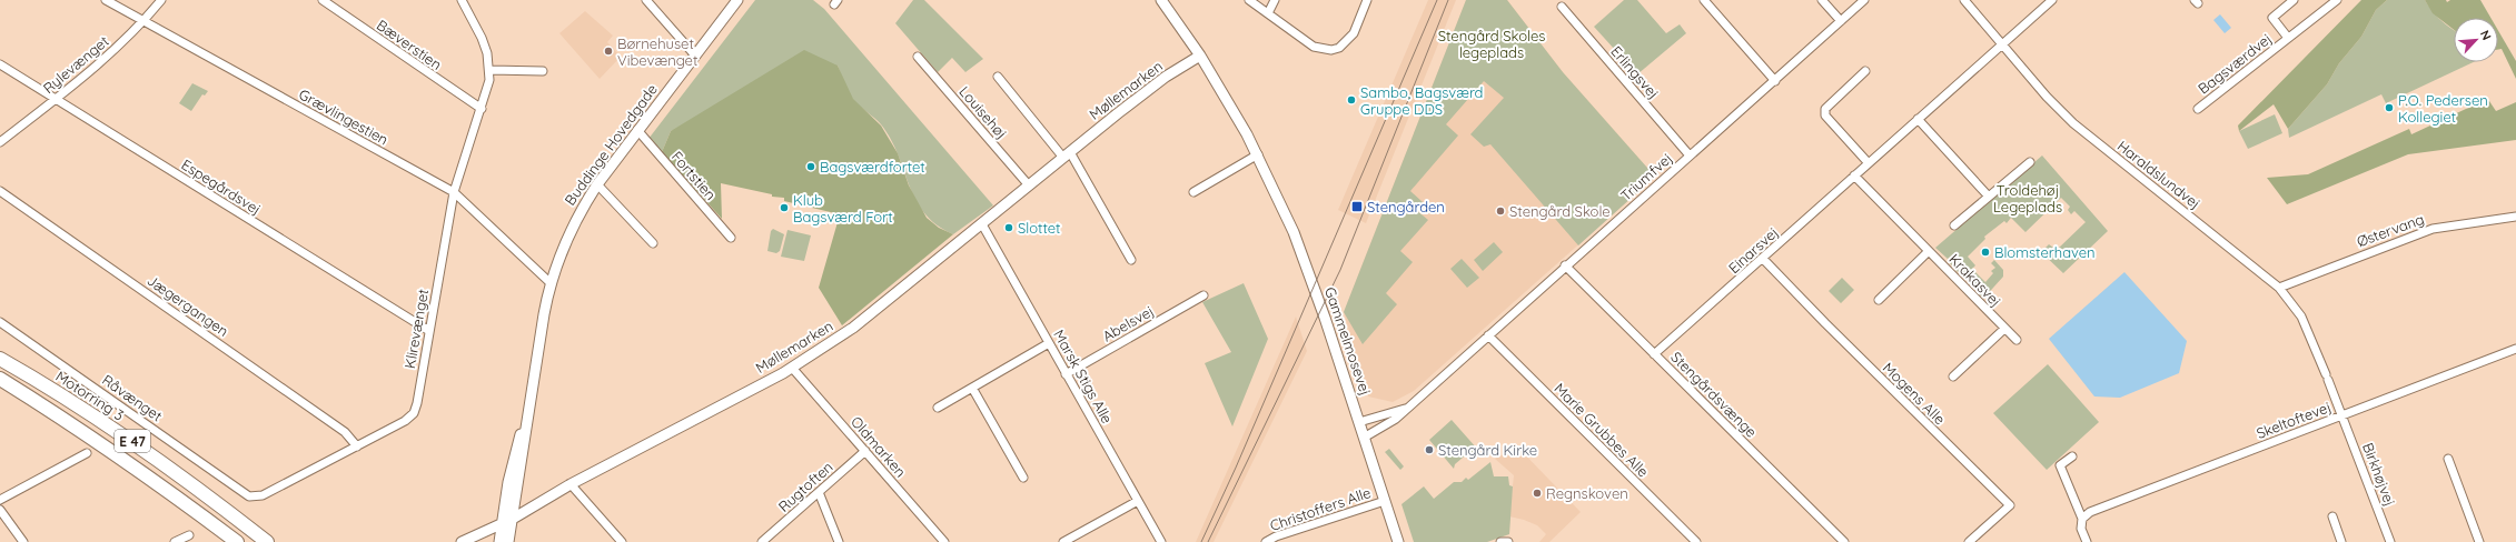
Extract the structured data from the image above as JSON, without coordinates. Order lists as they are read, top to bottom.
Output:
{
  "streets": {
    "highway": ["Motorring 3", "E 47"],
    "street": [
      "Bæverstien",
      "Bagsværdvej",
      "Rylevænget",
      "Erlingsvej",
      "Møllemarken",
      "Louisehøj",
      "Grævlingestien",
      "Buddinge Hovedgade",
      "Haraldslundvej",
      "Fortstien",
      "Triumfvej",
      "Espegårdsvej",
      "Østervang",
      "Einarsvej",
      "Krakasvej",
      "Jægergangen",
      "Abelsvej",
      "Klirevænget",
      "Gammelmosevej",
      "Marsk Stigs Alle",
      "Mogens Alle",
      "Stengårdsvænge",
      "Råvænget",
      "Skeltoftevej",
      "Marie Grubbes Alle",
      "Oldmarken",
      "Birkhøjvej",
      "Rugtoften",
      "Christoffers Alle"
    ]
  },
  "crossings": [
    ["Bæverstien", "Klirevænget"],
    ["Rylevænget", "Grævlingestien"],
    ["Rylevænget", "Espegårdsvej"],
    ["Erlingsvej", "Triumfvej"],
    ["Møllemarken", "Louisehøj"],
    ["Møllemarken", "Buddinge Hovedgade"],
    ["Møllemarken", "Gammelmosevej"],
    ["Møllemarken", "Marsk Stigs Alle"],
    ["Møllemarken", "Oldmarken"],
    ["Grævlingestien", "Buddinge Hovedgade"],
    ["Grævlingestien", "Klirevænget"],
    ["Buddinge Hovedgade", "Fortstien"],
    ["Haraldslundvej", "Østervang"],
    ["Haraldslundvej", "Einarsvej"],
    ["Haraldslundvej", "Skeltoftevej"],
    ["Haraldslundvej", "Birkhøjvej"],
    ["Triumfvej", "Gammelmosevej"],
    ["Triumfvej", "Stengårdsvænge"],
    ["Triumfvej", "Marie Grubbes Alle"],
    ["Espegårdsvej", "Klirevænget"],
    ["Einarsvej", "Krakasvej"],
    ["Einarsvej", "Mogens Alle"],
    ["Einarsvej", "Stengårdsvænge"],
    ["Jægergangen", "Klirevænget"],
    ["Abelsvej", "Marsk Stigs Alle"],
    ["Klirevænget", "Råvænget"],
    ["Gammelmosevej", "Christoffers Alle"],
    ["Skeltoftevej", "Birkhøjvej"],
    ["Oldmarken", "Rugtoften"]
  ],
  "parks": ["Stengård Skoles legeplads", "Troldehøj Legeplads"],
  "places": {
    "other": [
      "Børnehuset Vibevænget",
      "Sambo, Bagsværd Gruppe DDS",
      "P.O. Pedersen Kollegiet",
      "Bagsværdfortet",
      "Klub Bagsværd Fort",
      "Stengård Skole",
      "Slottet",
      "Blomsterhaven",
      "Stengård Kirke",
      "Regnskoven"
    ],
    "transit": ["Stengården"]
  },
  "north": "top right"
}
